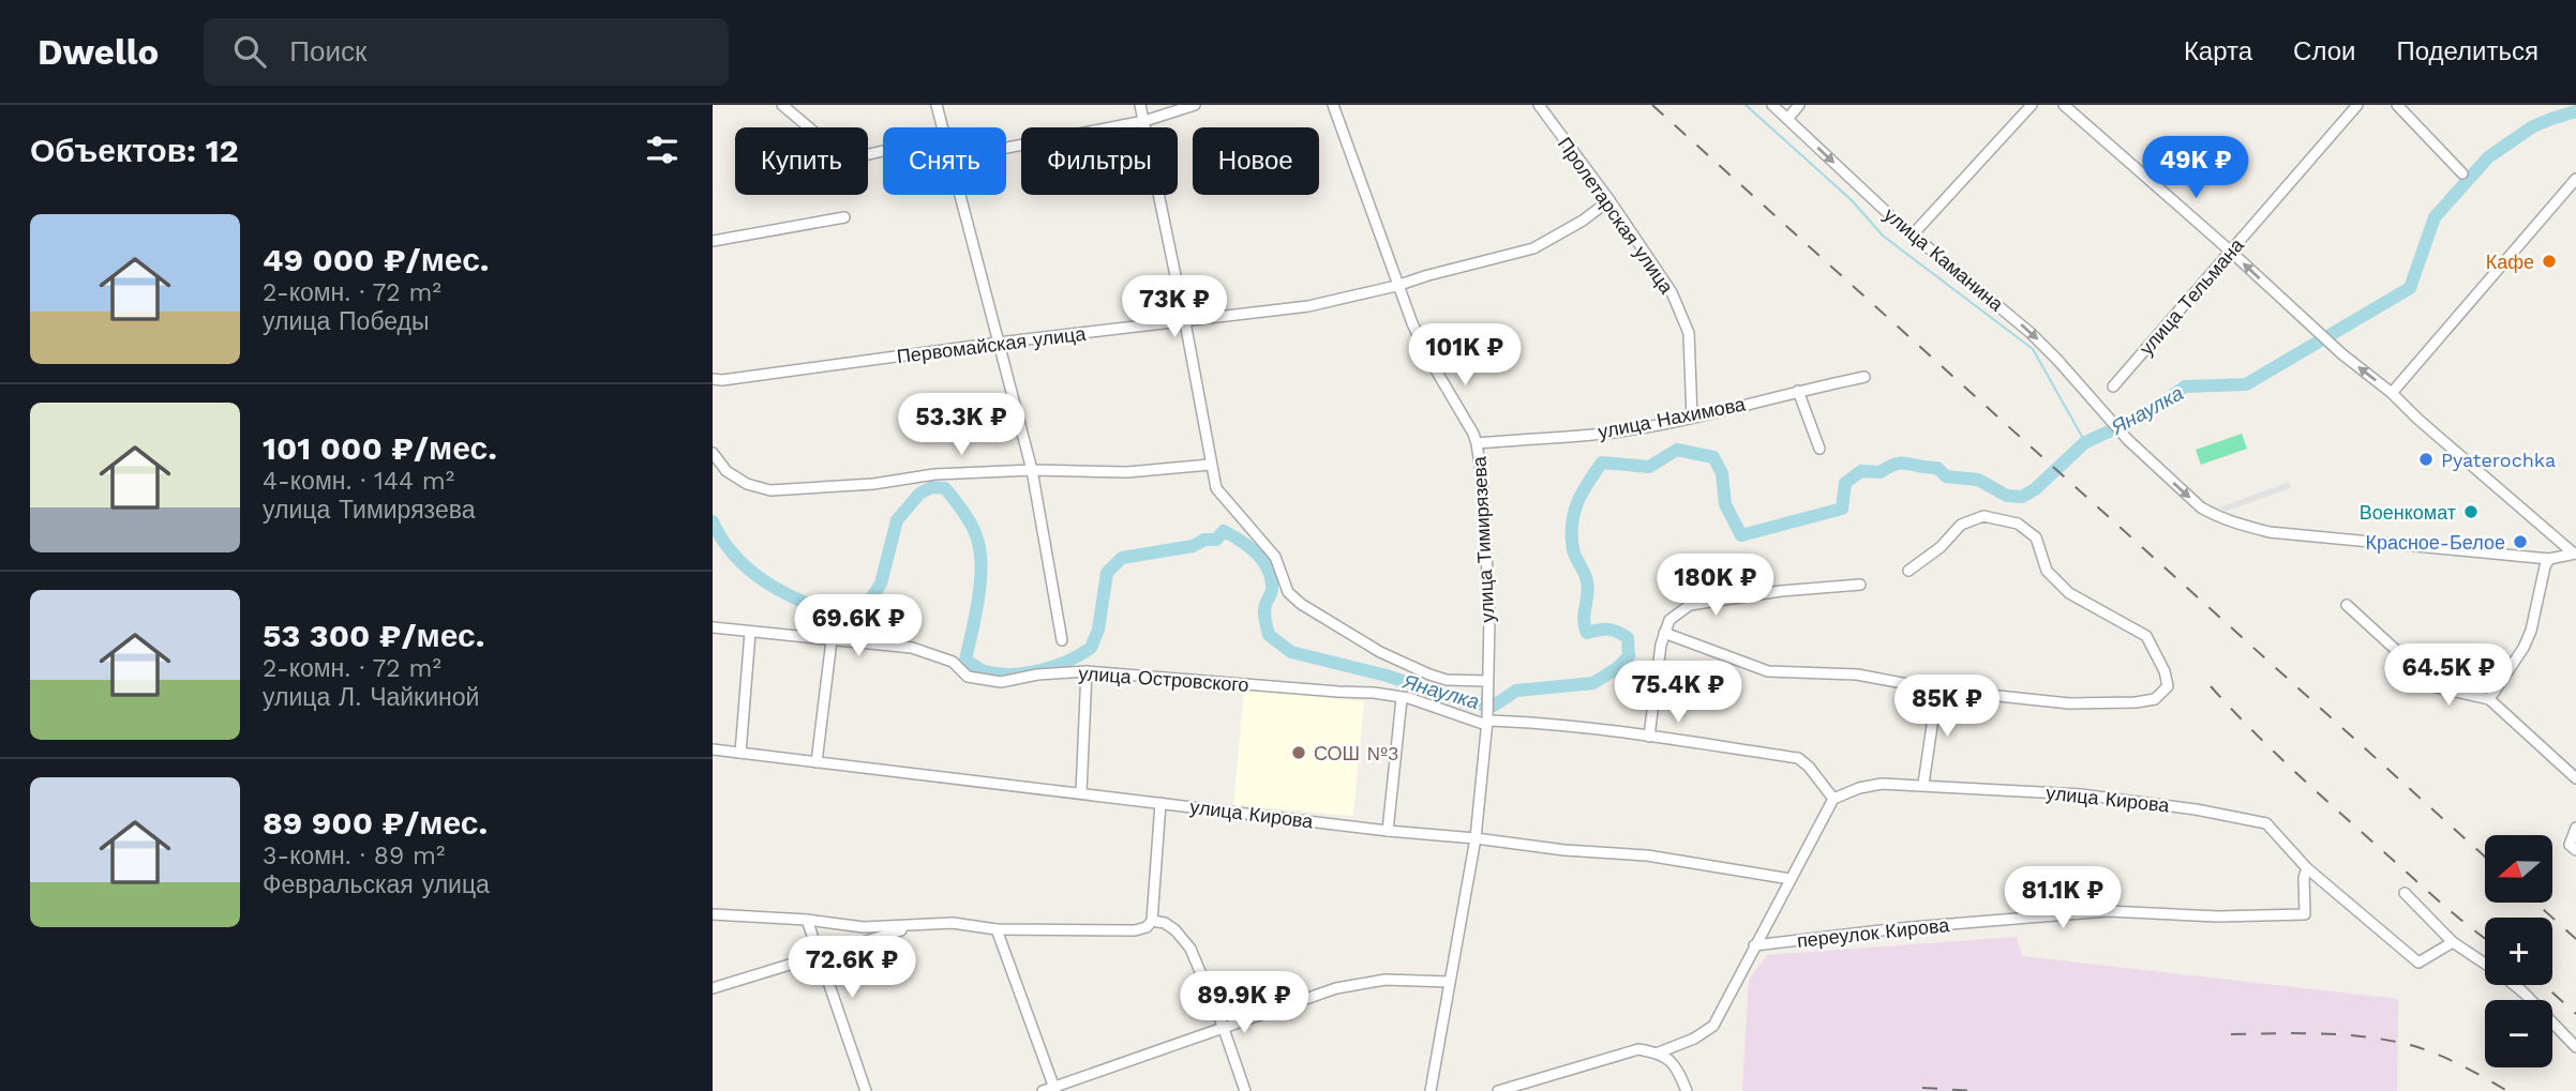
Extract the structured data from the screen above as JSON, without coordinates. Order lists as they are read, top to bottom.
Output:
{
  "streets": {
    "street": [
      "Пролетарская улица",
      "улица Каманина",
      "улица Тельмана",
      "Первомайская улица",
      "улица Нахимова",
      "улица Тимирязева",
      "улица Островского",
      "улица Кирова",
      "переулок Кирова"
    ]
  },
  "crossings": [
    ["Пролетарская улица", "Первомайская улица"],
    ["Пролетарская улица", "улица Нахимова"],
    ["Первомайская улица", "улица Тимирязева"],
    ["улица Нахимова", "улица Тимирязева"],
    ["улица Тимирязева", "улица Островского"],
    ["улица Островского", "улица Кирова"],
    ["улица Кирова", "переулок Кирова"]
  ],
  "one_way": ["улица Каманина"],
  "water": ["Янаулка"],
  "places": [
    "Кафе",
    "Pyaterochka",
    "Военкомат",
    "Красное-Белое",
    "СОШ №3"
  ],
  "north": "left",
  "page": {
    "header": "Dwello",
    "search": "Поиск",
    "nav": ["Карта", "Слои", "Поделиться"],
    "heading": "Объектов: 12",
    "chip": [
      "Купить",
      "Снять",
      "Фильтры",
      "Новое"
    ],
    "price": [
      "49K ₽",
      "73K ₽",
      "101K ₽",
      "53.3K ₽",
      "180K ₽",
      "69.6K ₽",
      "64.5K ₽",
      "75.4K ₽",
      "85K ₽",
      "81.1K ₽",
      "72.6K ₽",
      "89.9K ₽"
    ],
    "list": [
      {
        "name": "49 000 ₽/мес.",
        "note": "2-комн. · 72 m² · улица Победы"
      },
      {
        "name": "101 000 ₽/мес.",
        "note": "4-комн. · 144 m² · улица Тимирязева"
      },
      {
        "name": "53 300 ₽/мес.",
        "note": "2-комн. · 72 m² · улица Л. Чайкиной"
      },
      {
        "name": "89 900 ₽/мес.",
        "note": "3-комн. · 89 m² · Февральская улица"
      }
    ],
    "map_buttons": ["+", "−"]
  }
}
